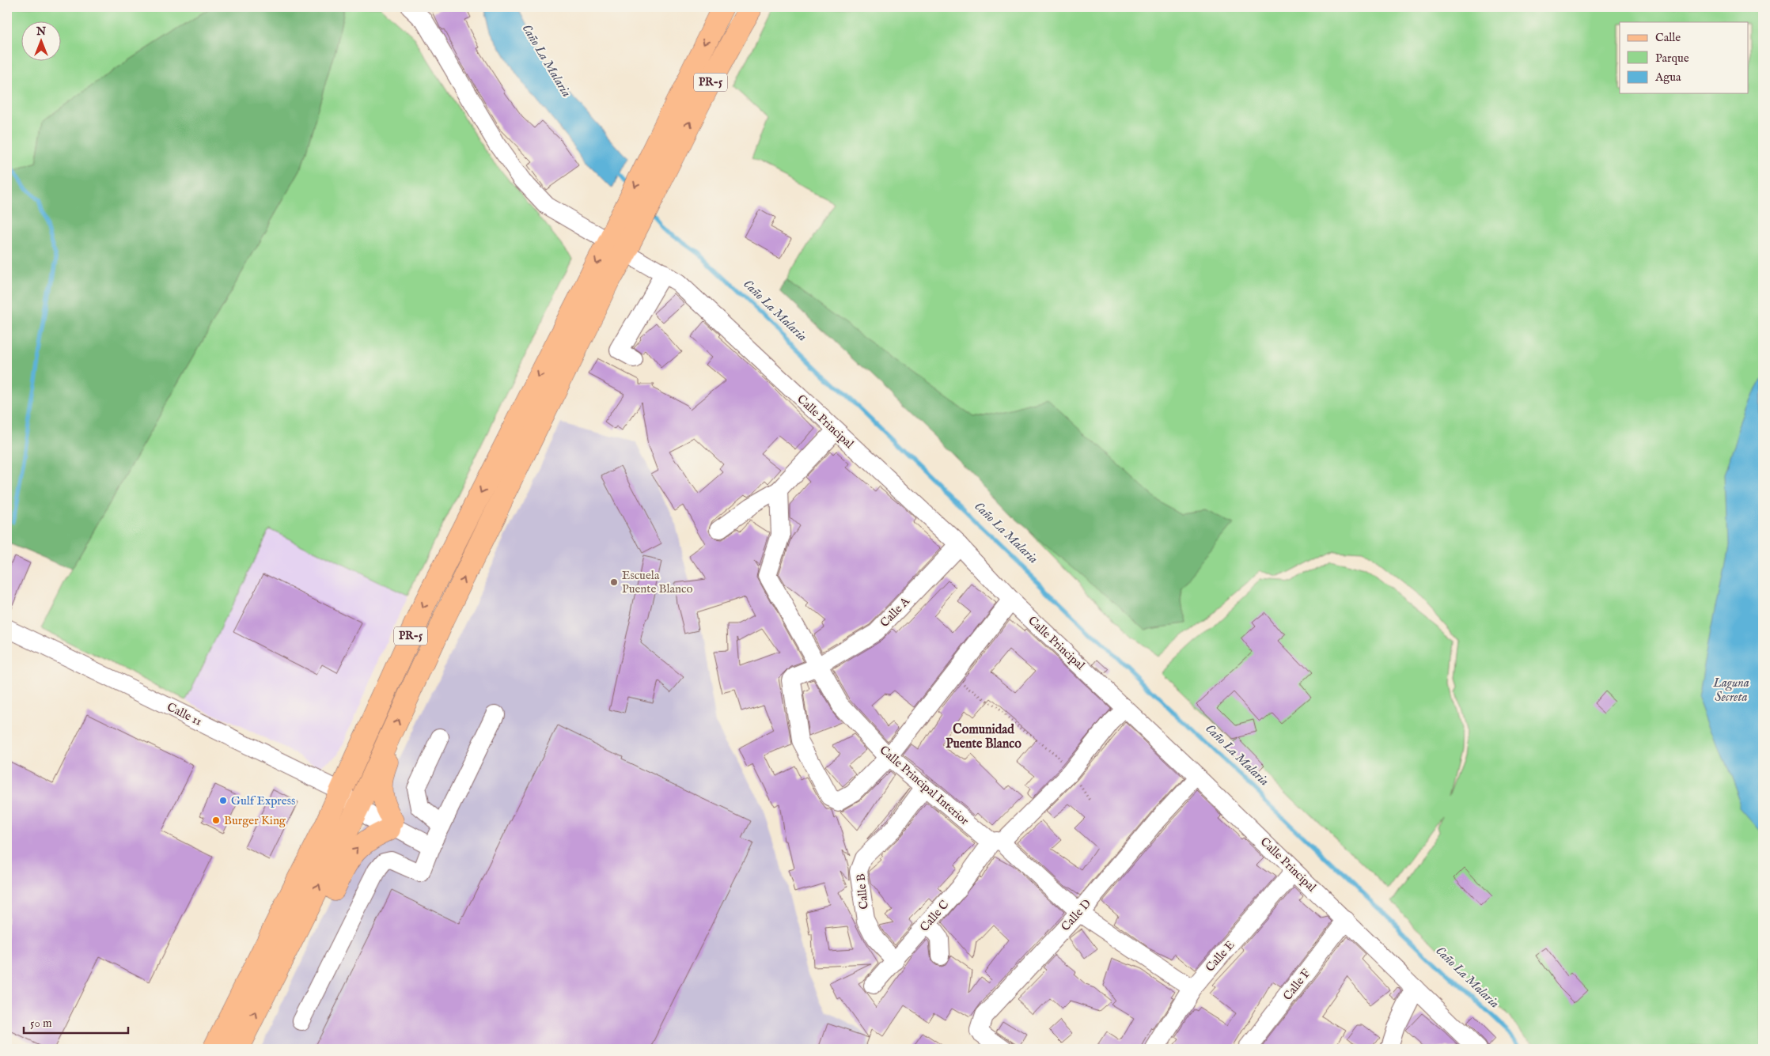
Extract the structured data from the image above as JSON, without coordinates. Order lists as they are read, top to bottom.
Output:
{
  "streets": {
    "main road": ["PR-5"],
    "street": [
      "Calle Principal",
      "Calle A",
      "Calle 11",
      "Calle Principal Interior",
      "Calle B",
      "Calle D",
      "Calle C",
      "Calle E",
      "Calle F"
    ]
  },
  "crossings": [
    ["PR-5", "Calle Principal"],
    ["PR-5", "Calle 11"],
    ["Calle Principal", "Calle A"],
    ["Calle Principal", "Calle D"],
    ["Calle Principal", "Calle C"],
    ["Calle Principal", "Calle E"],
    ["Calle Principal", "Calle F"],
    ["Calle A", "Calle Principal Interior"],
    ["Calle Principal Interior", "Calle B"],
    ["Calle Principal Interior", "Calle D"],
    ["Calle Principal Interior", "Calle C"],
    ["Calle Principal Interior", "Calle E"],
    ["Calle B", "Calle C"]
  ],
  "districts": ["Comunidad Puente Blanco"],
  "water": ["Caño La Malaria", "Laguna Secreta"],
  "places": ["Escuela Puente Blanco", "Gulf Express", "Burger King"],
  "legend": ["Calle", "Parque", "Agua"],
  "scale_bar": "50 m",
  "north": "top"
}
